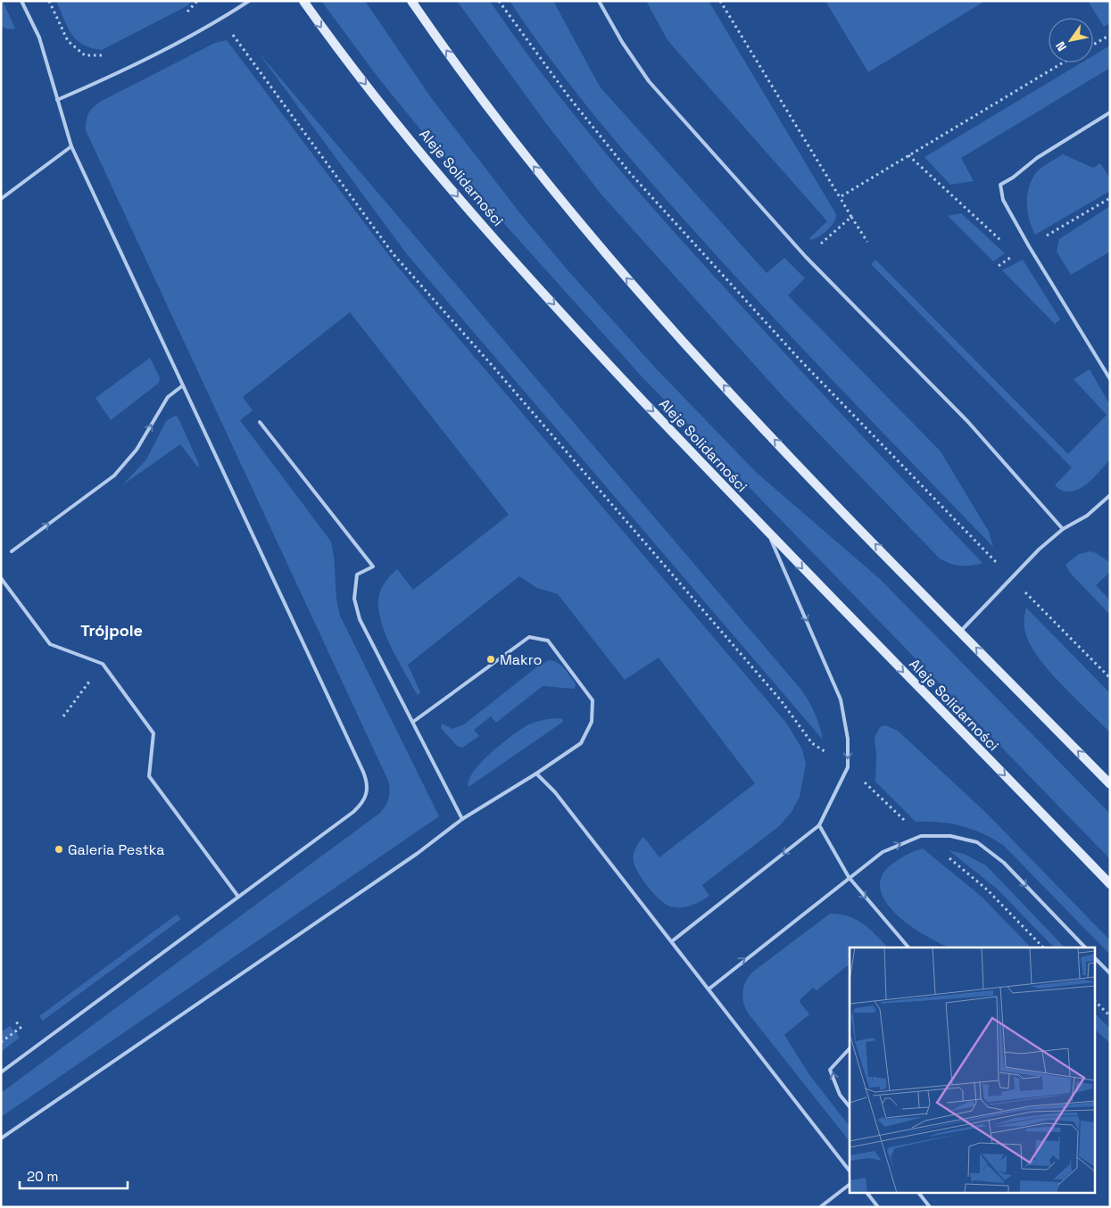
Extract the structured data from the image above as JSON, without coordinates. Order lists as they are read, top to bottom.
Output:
{
  "streets": {
    "street": ["Aleje Solidarności"]
  },
  "districts": ["Trójpole"],
  "places": ["Makro", "Galeria Pestka"],
  "scale_bar": "20 m",
  "north": "bottom left"
}
